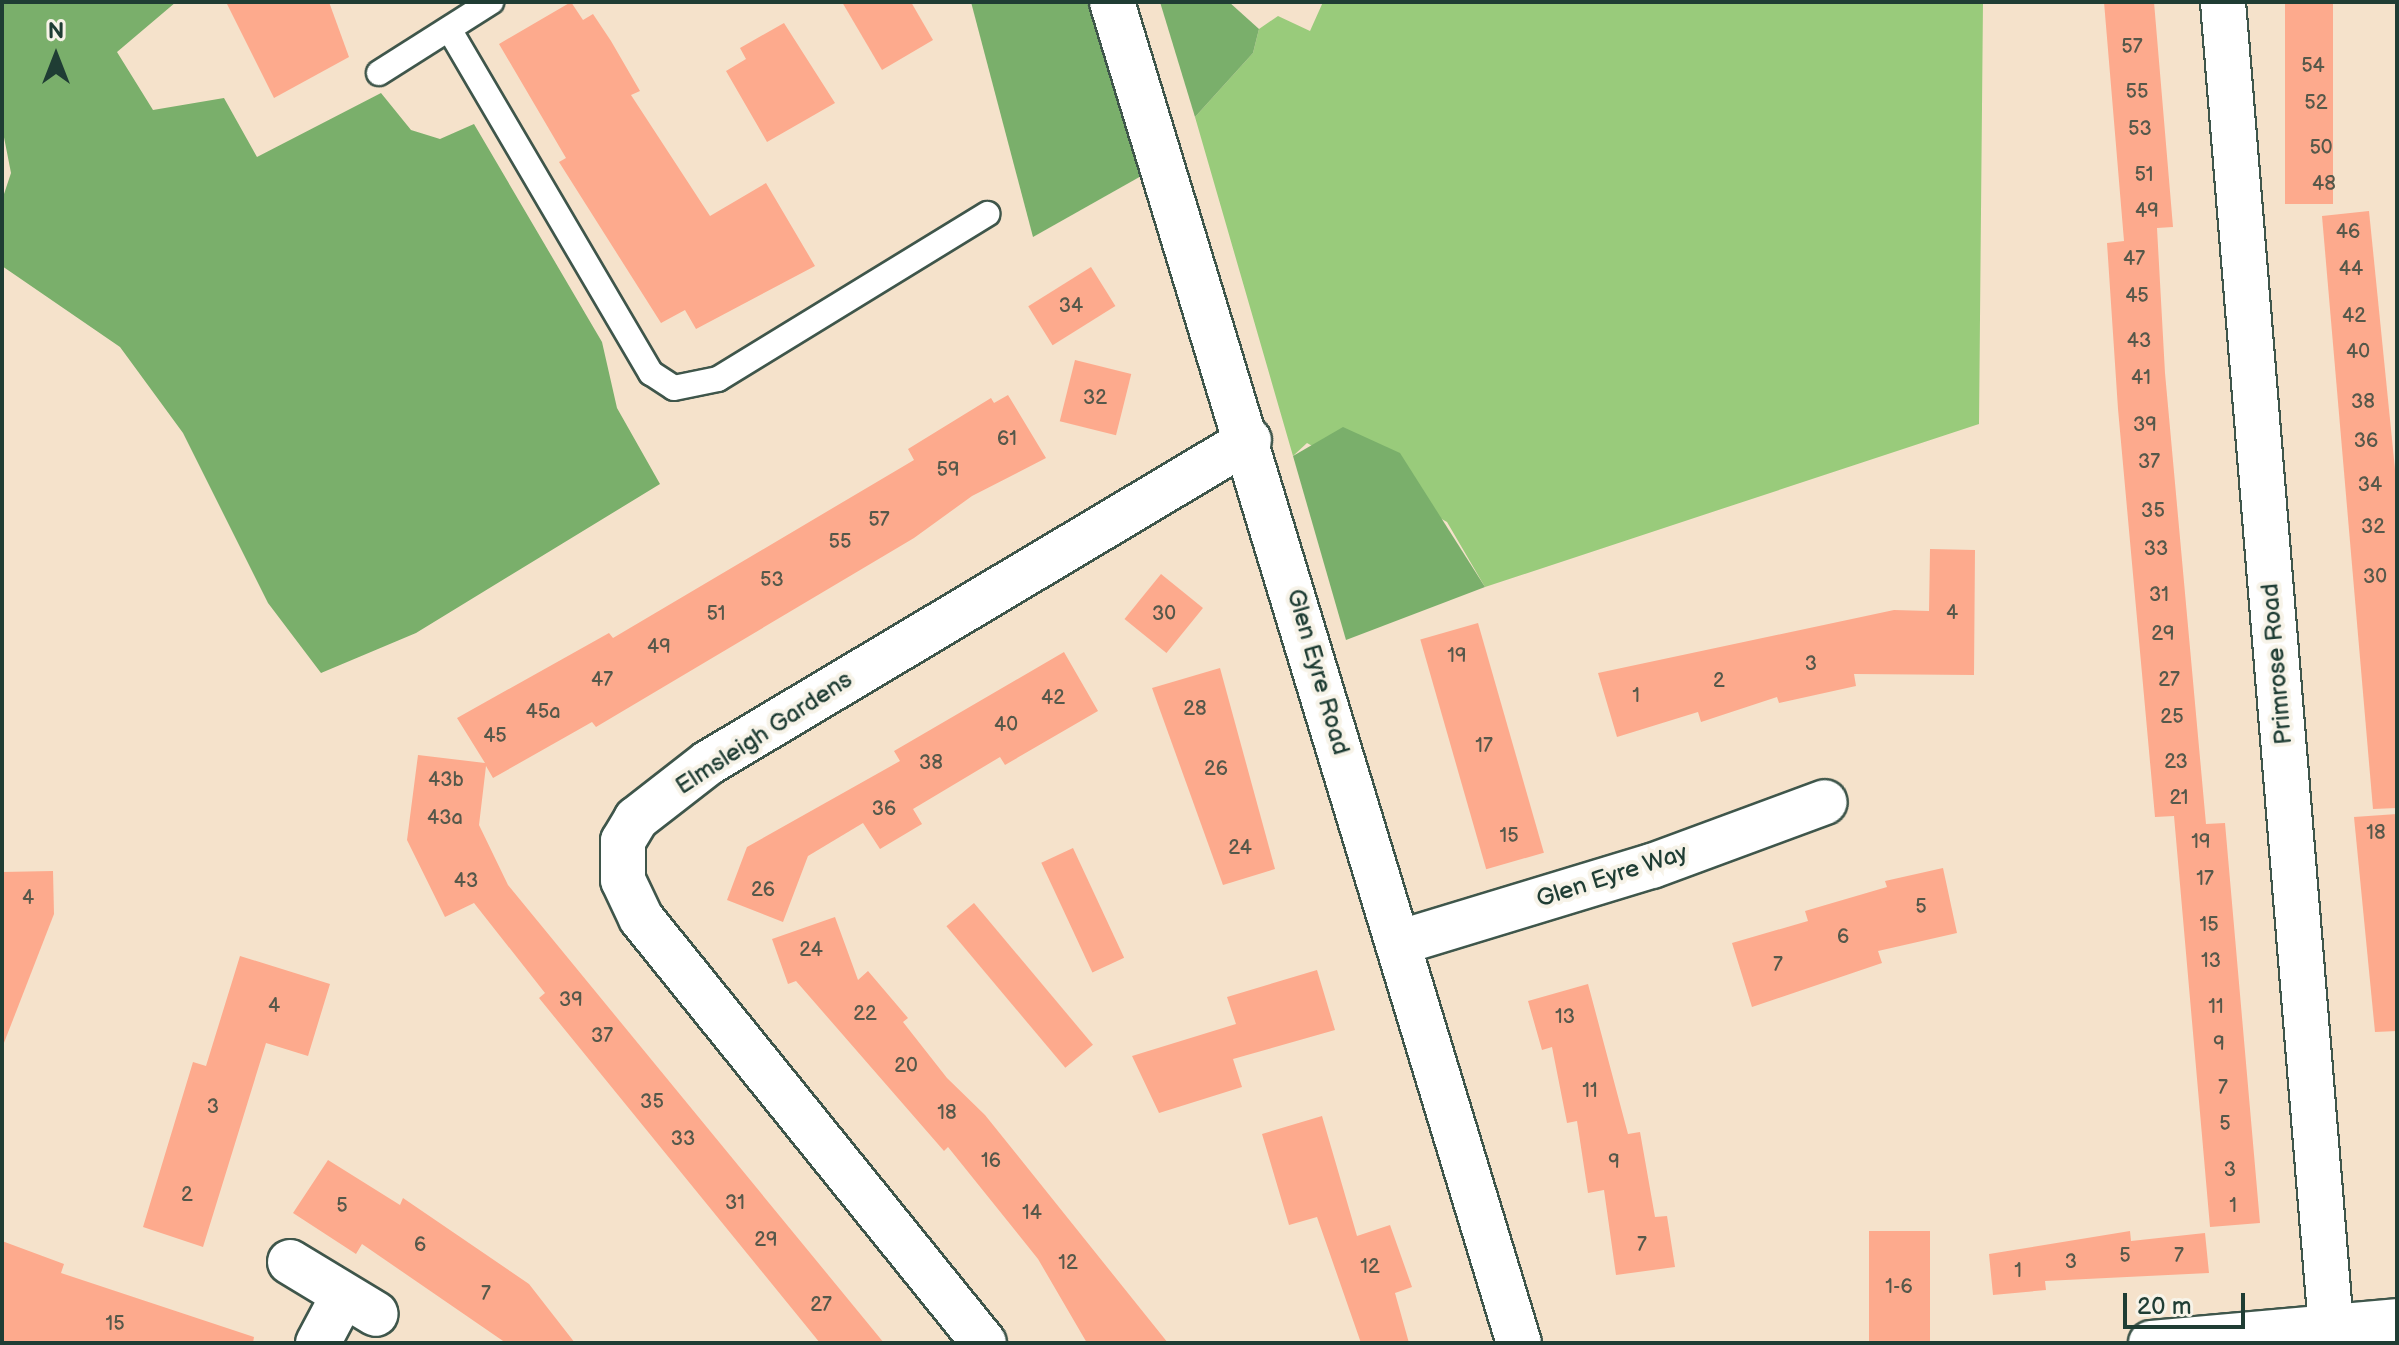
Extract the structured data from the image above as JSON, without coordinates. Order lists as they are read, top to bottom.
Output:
{
  "streets": {
    "street": [
      "Primrose Road",
      "Glen Eyre Road",
      "Elmsleigh Gardens",
      "Glen Eyre Way"
    ]
  },
  "crossings": [
    ["Glen Eyre Road", "Elmsleigh Gardens"],
    ["Glen Eyre Road", "Glen Eyre Way"]
  ],
  "house_numbers": [
    "57",
    "54",
    "55",
    "52",
    "53",
    "50",
    "51",
    "48",
    "49",
    "46",
    "47",
    "44",
    "45",
    "34",
    "42",
    "43",
    "40",
    "41",
    "32",
    "38",
    "39",
    "61",
    "36",
    "37",
    "59",
    "34",
    "35",
    "57",
    "32",
    "55",
    "33",
    "30",
    "53",
    "31",
    "4",
    "51",
    "30",
    "29",
    "49",
    "19",
    "3",
    "47",
    "27",
    "2",
    "1",
    "42",
    "28",
    "45a",
    "25",
    "40",
    "45",
    "17",
    "23",
    "38",
    "26",
    "43b",
    "21",
    "36",
    "43a",
    "18",
    "15",
    "19",
    "24",
    "17",
    "43",
    "26",
    "4",
    "5",
    "15",
    "6",
    "24",
    "13",
    "7",
    "39",
    "4",
    "11",
    "22",
    "13",
    "37",
    "9",
    "20",
    "7",
    "11",
    "35",
    "3",
    "18",
    "5",
    "33",
    "16",
    "9",
    "3",
    "2",
    "31",
    "5",
    "1",
    "14",
    "29",
    "6",
    "7",
    "5",
    "7",
    "3",
    "12",
    "12",
    "1",
    "1-6",
    "7",
    "27",
    "15"
  ],
  "scale_bar": "20 m",
  "north": "top"
}
